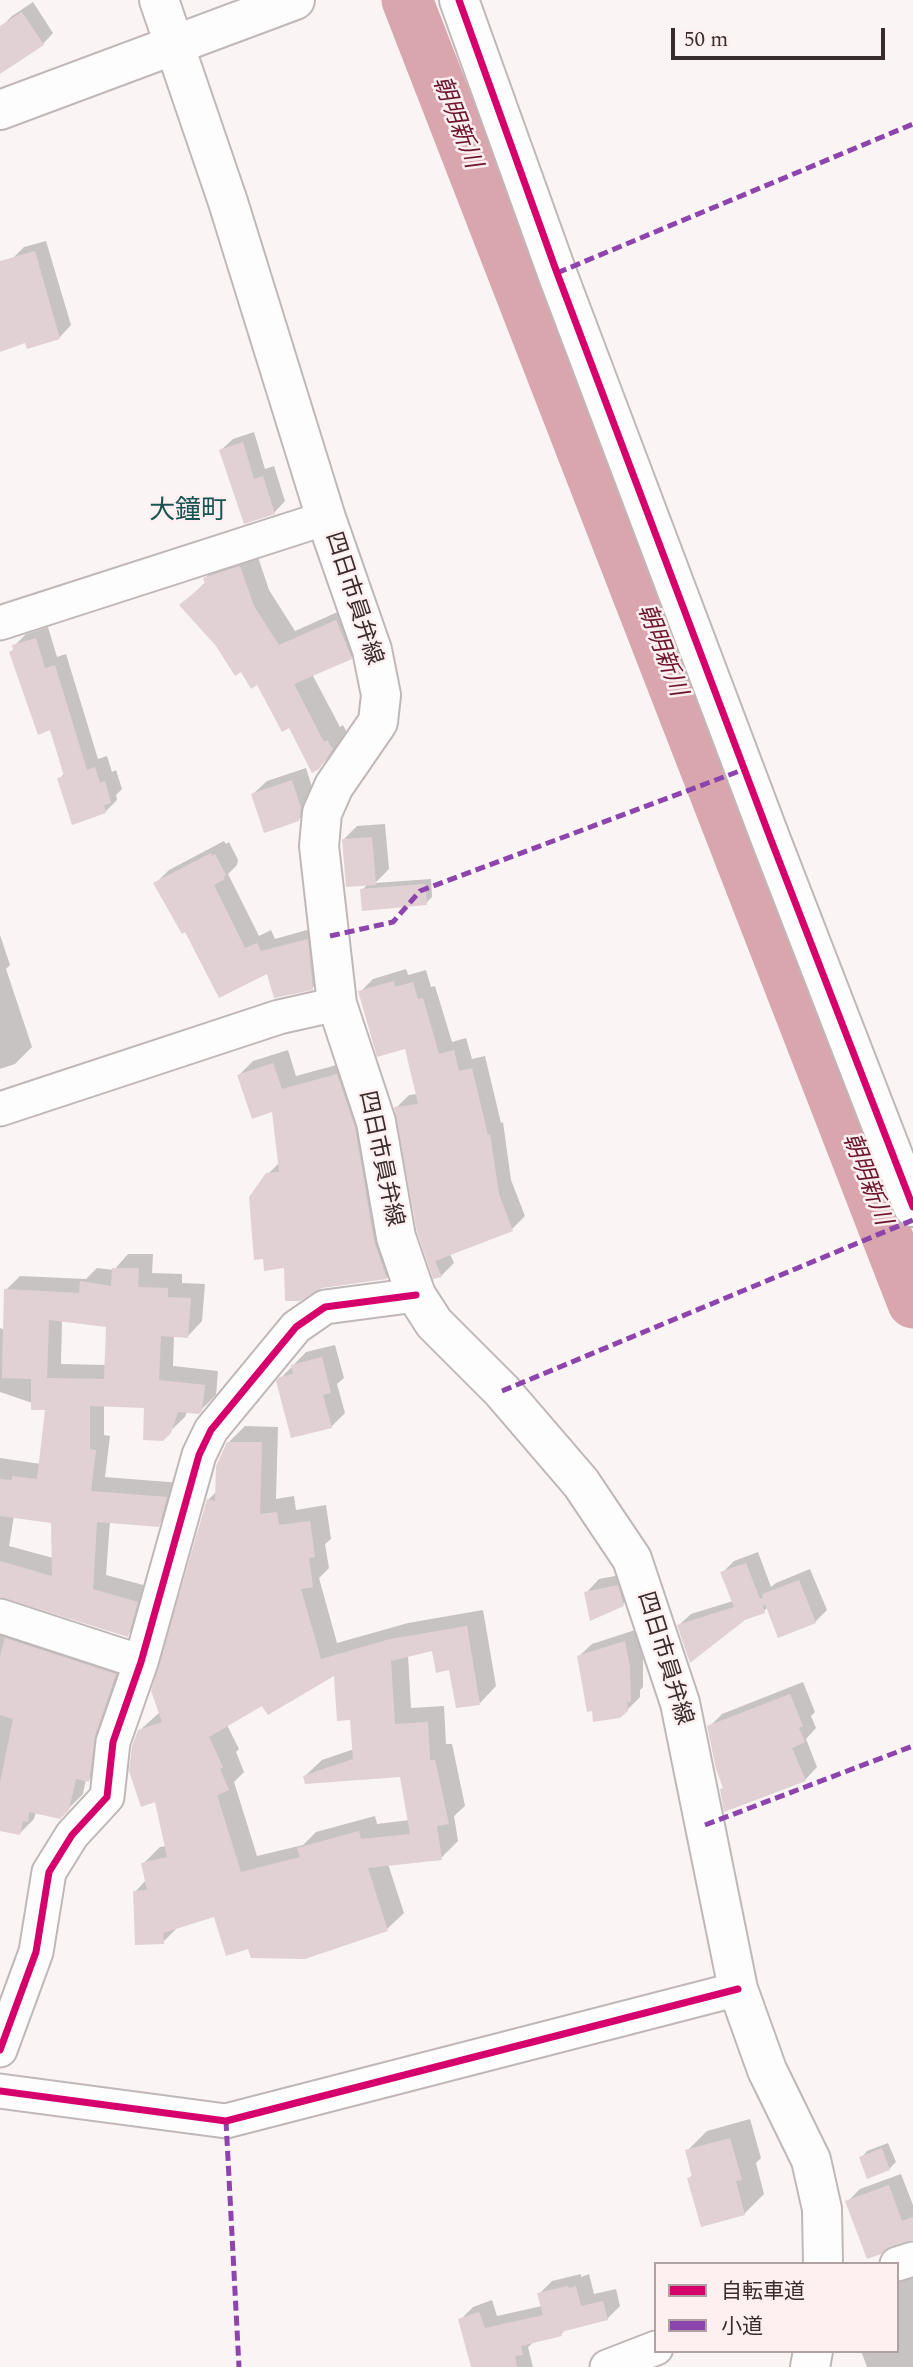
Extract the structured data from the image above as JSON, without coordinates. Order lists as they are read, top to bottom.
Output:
{
  "streets": {
    "main road": ["四日市員弁線"]
  },
  "districts": ["大鐘町"],
  "water": ["朝明新川"],
  "legend": ["自転車道", "小道"],
  "scale_bar": "50 m"
}
